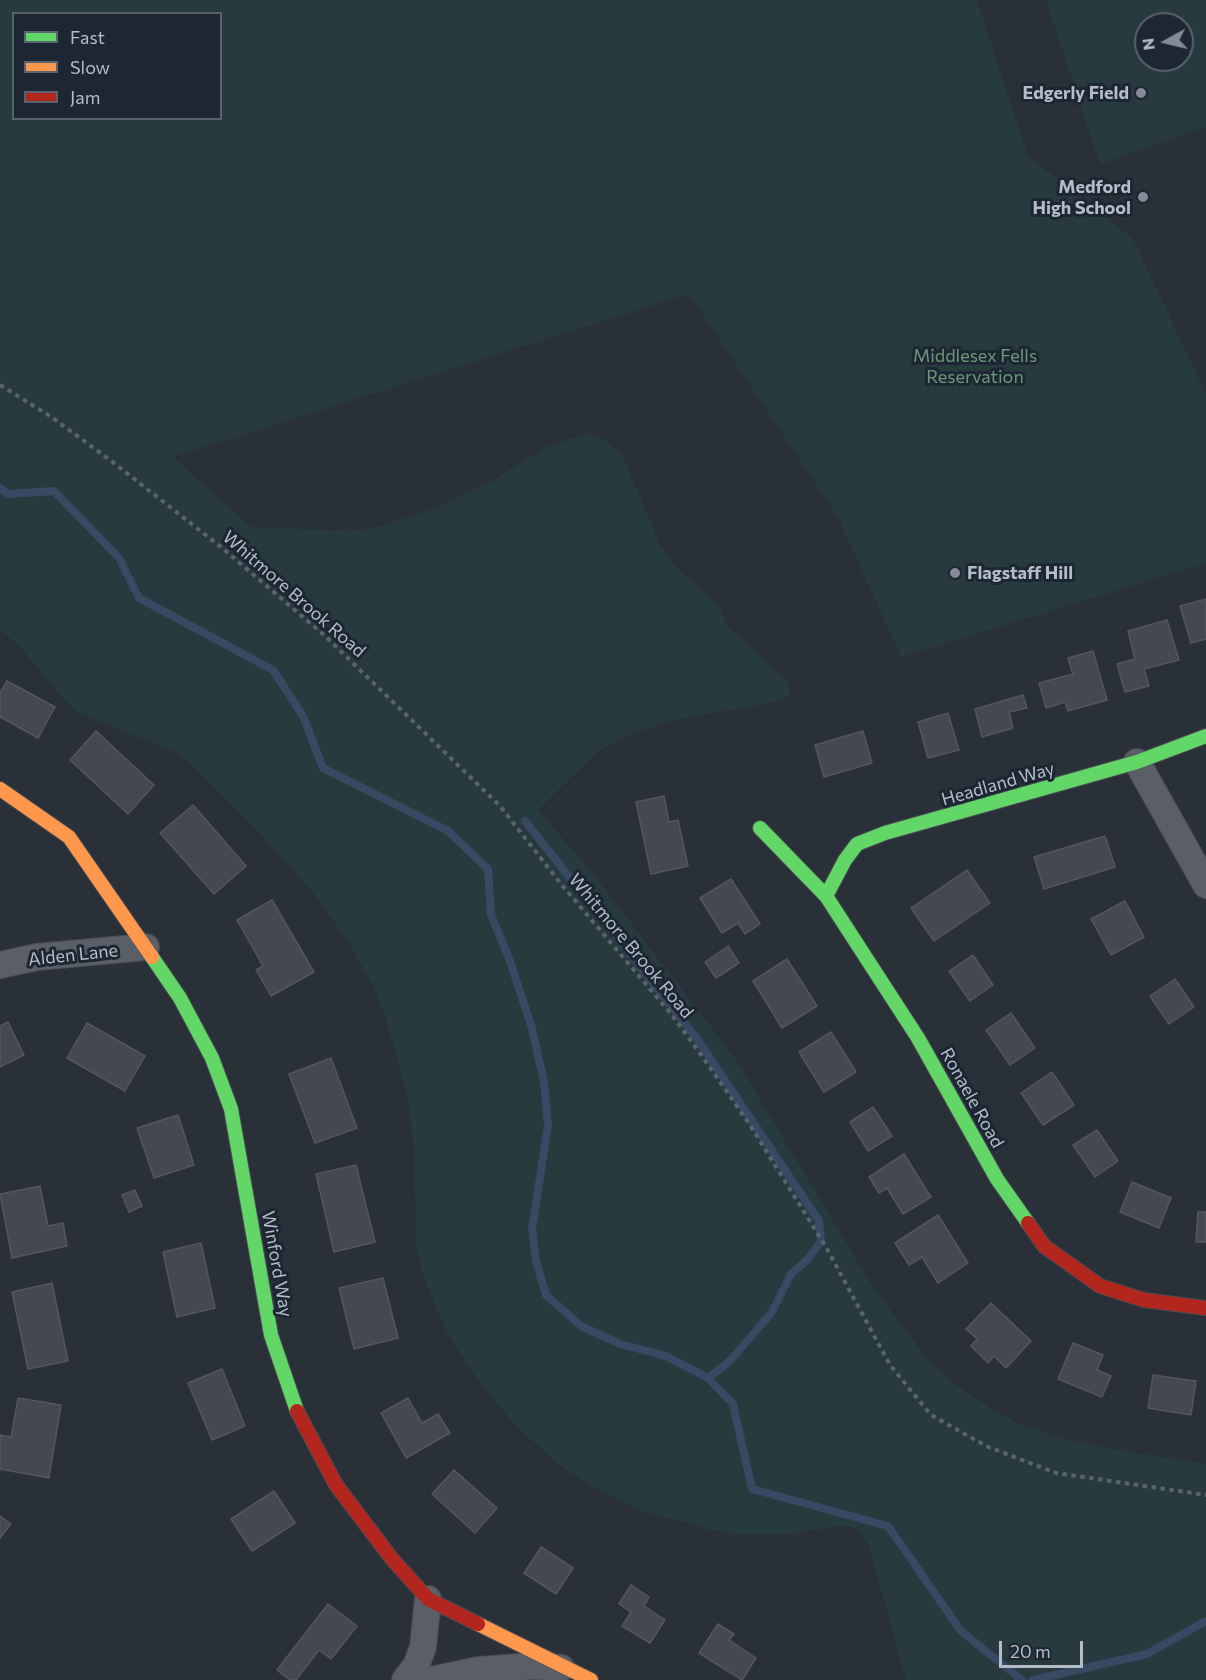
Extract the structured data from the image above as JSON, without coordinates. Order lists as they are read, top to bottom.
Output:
{
  "streets": {
    "street": [
      "Headland Way",
      "Alden Lane",
      "Ronaele Road",
      "Winford Way"
    ],
    "path": ["Whitmore Brook Road"]
  },
  "crossings": [
    ["Headland Way", "Ronaele Road"],
    ["Alden Lane", "Winford Way"]
  ],
  "parks": ["Middlesex Fells Reservation"],
  "places": ["Edgerly Field", "Medford High School", "Flagstaff Hill"],
  "legend": ["Fast", "Slow", "Jam"],
  "scale_bar": "20 m",
  "north": "left"
}
